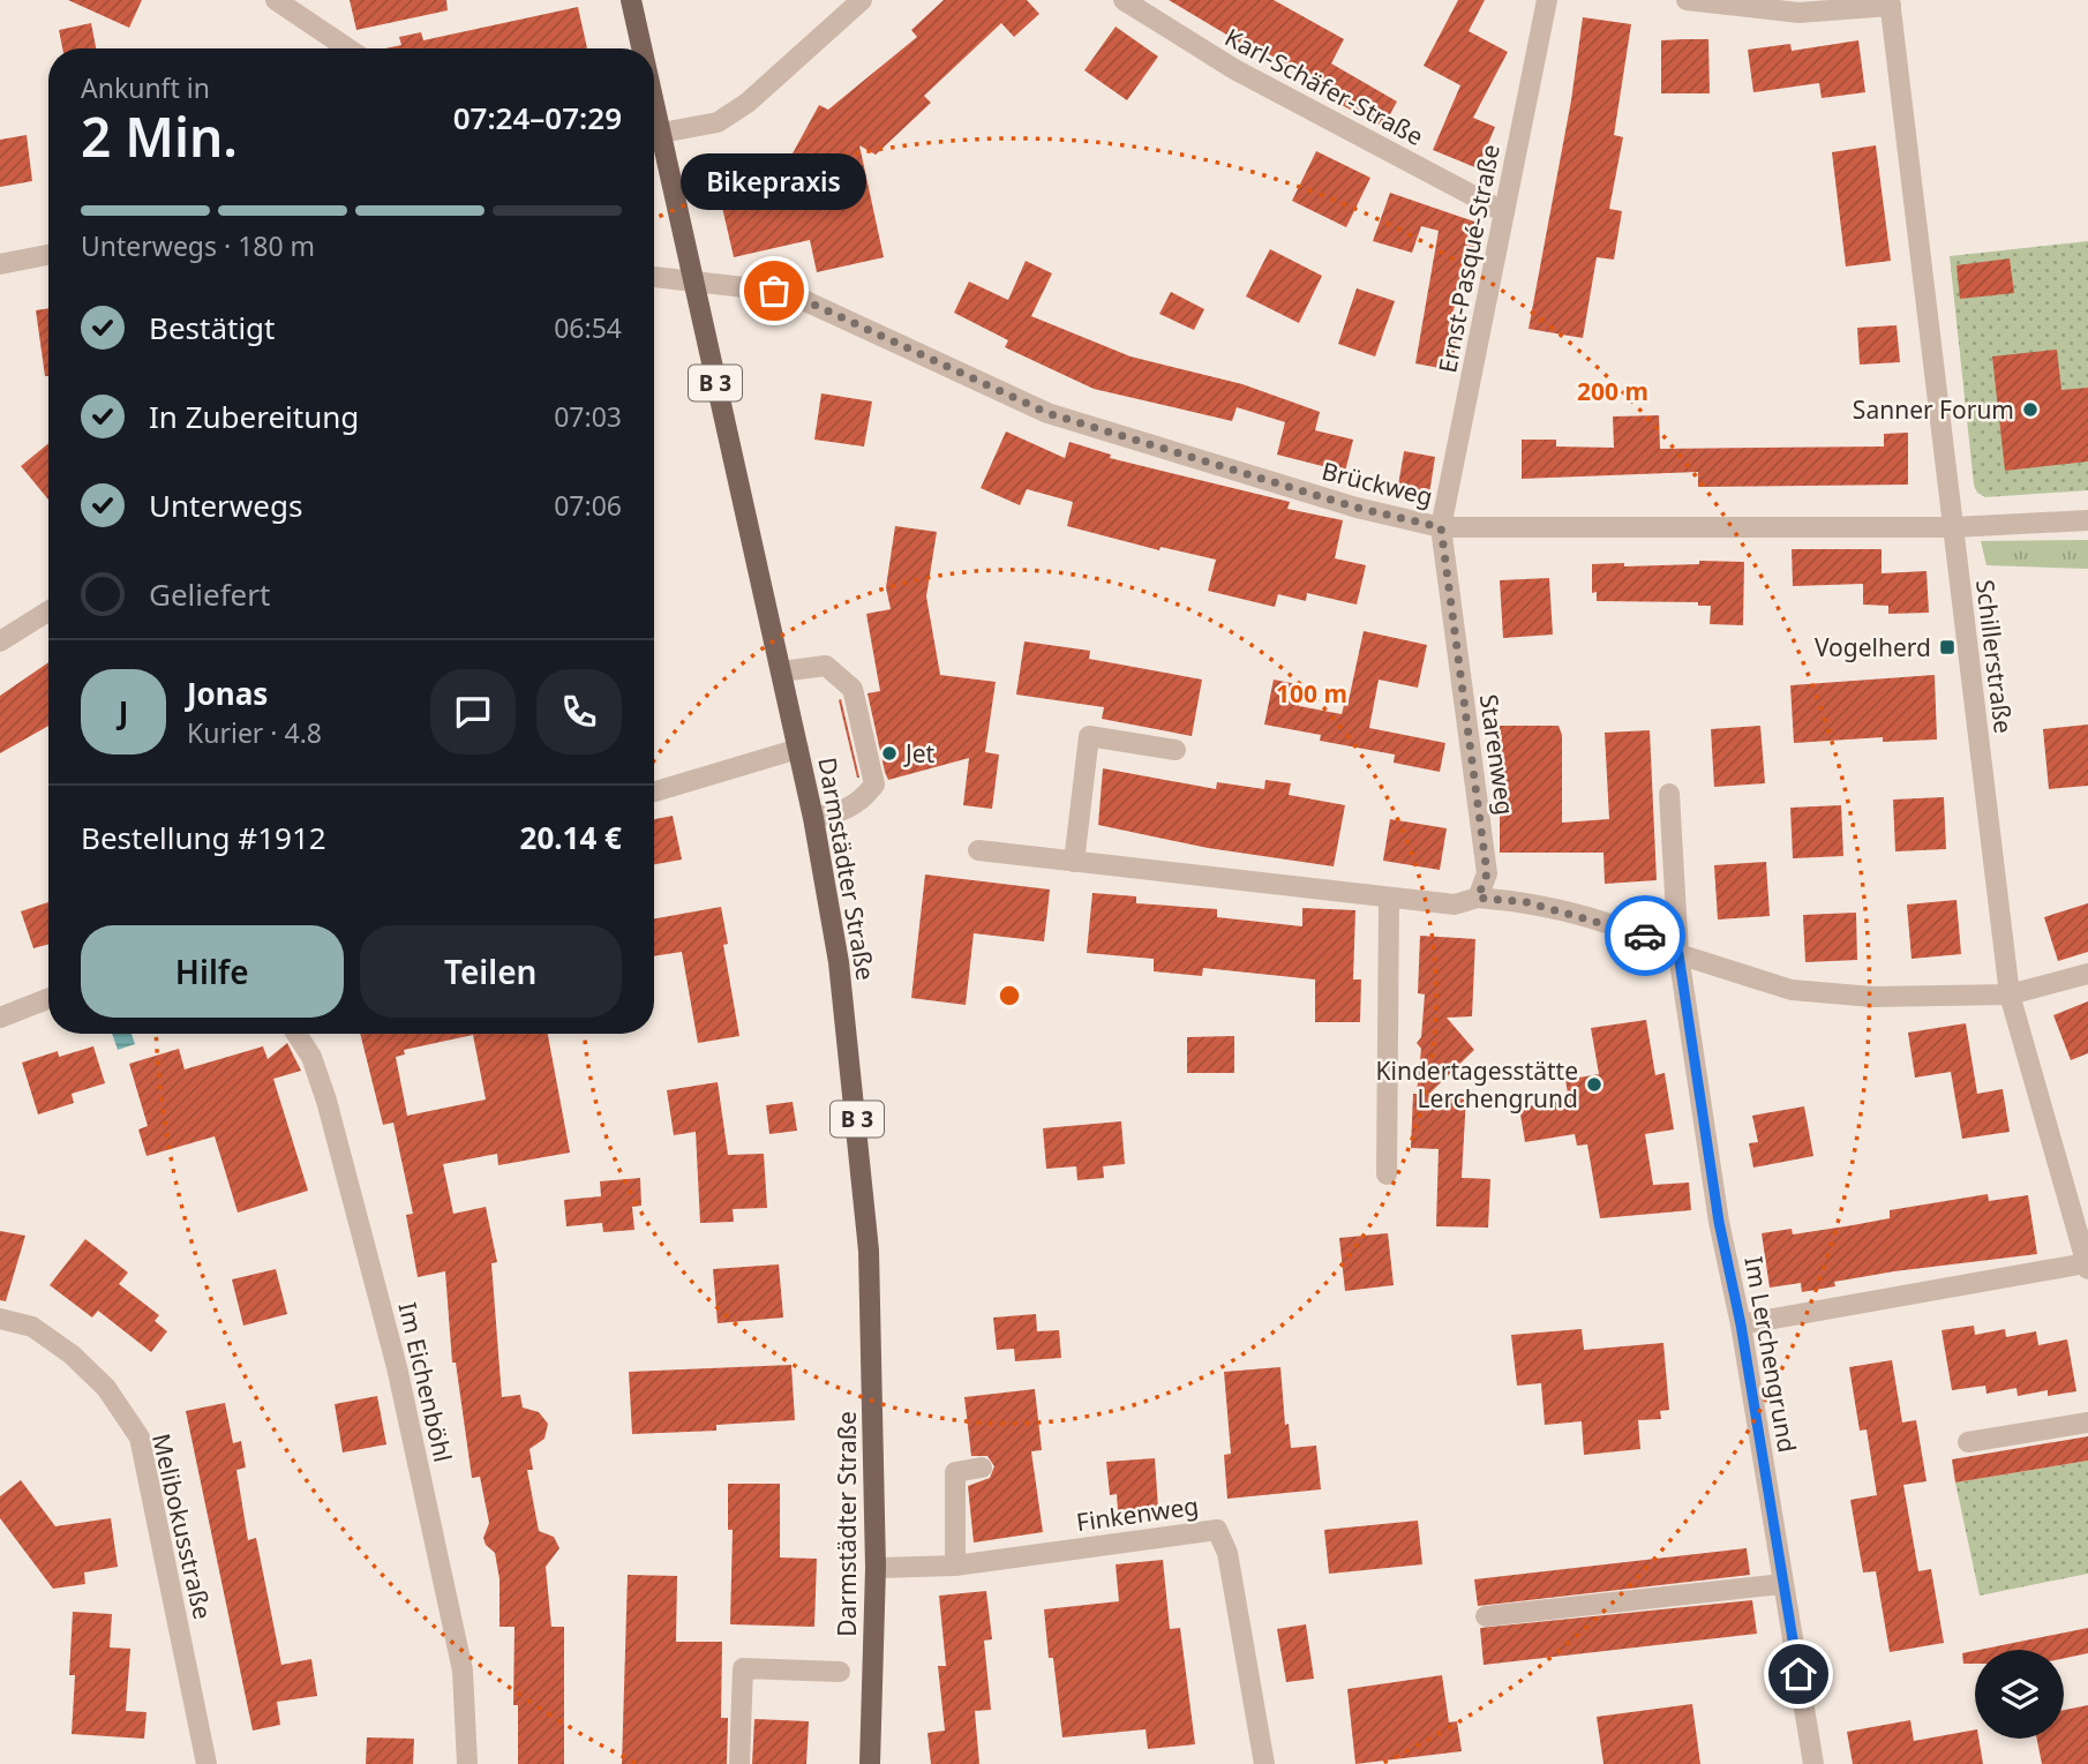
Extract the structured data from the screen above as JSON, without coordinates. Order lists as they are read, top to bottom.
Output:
{
  "streets": {
    "main road": ["B 3", "Darmstädter Straße"],
    "street": [
      "Karl-Schäfer-Straße",
      "Ernst-Pasqué-Straße",
      "Brückweg",
      "Schillerstraße",
      "Starenweg",
      "Im Lerchengrund",
      "Im Eichenböhl",
      "Finkenweg",
      "Melibokusstraße"
    ]
  },
  "crossings": [
    ["Karl-Schäfer-Straße", "Ernst-Pasqué-Straße"],
    ["Ernst-Pasqué-Straße", "Brückweg"],
    ["Ernst-Pasqué-Straße", "Starenweg"],
    ["Brückweg", "Schillerstraße"],
    ["Brückweg", "Starenweg"],
    ["Brückweg", "Darmstädter Straße"],
    ["Schillerstraße", "Im Lerchengrund"],
    ["Darmstädter Straße", "Finkenweg"]
  ],
  "places": {
    "other": [
      "Bikepraxis",
      "Sanner Forum",
      "Jet",
      "Kindertagesstätte Lerchengrund"
    ],
    "transit": ["Vogelherd"]
  },
  "page": {
    "heading": ["2 Min.", "Ankunft in", "07:24–07:29"],
    "panel": [
      "Jonas",
      "Kurier · 4.8",
      "Bestellung #1912",
      "20.14 €"
    ],
    "bubble": "Bikepraxis",
    "bar": "Unterwegs · 180 m",
    "list": [
      ["Bestätigt", "06:54"],
      ["In Zubereitung", "07:03"],
      ["Unterwegs", "07:06"],
      "Geliefert"
    ],
    "round": "J",
    "buttons": ["Hilfe", "Teilen"]
  },
  "rings": ["200 m", "100 m"]
}
